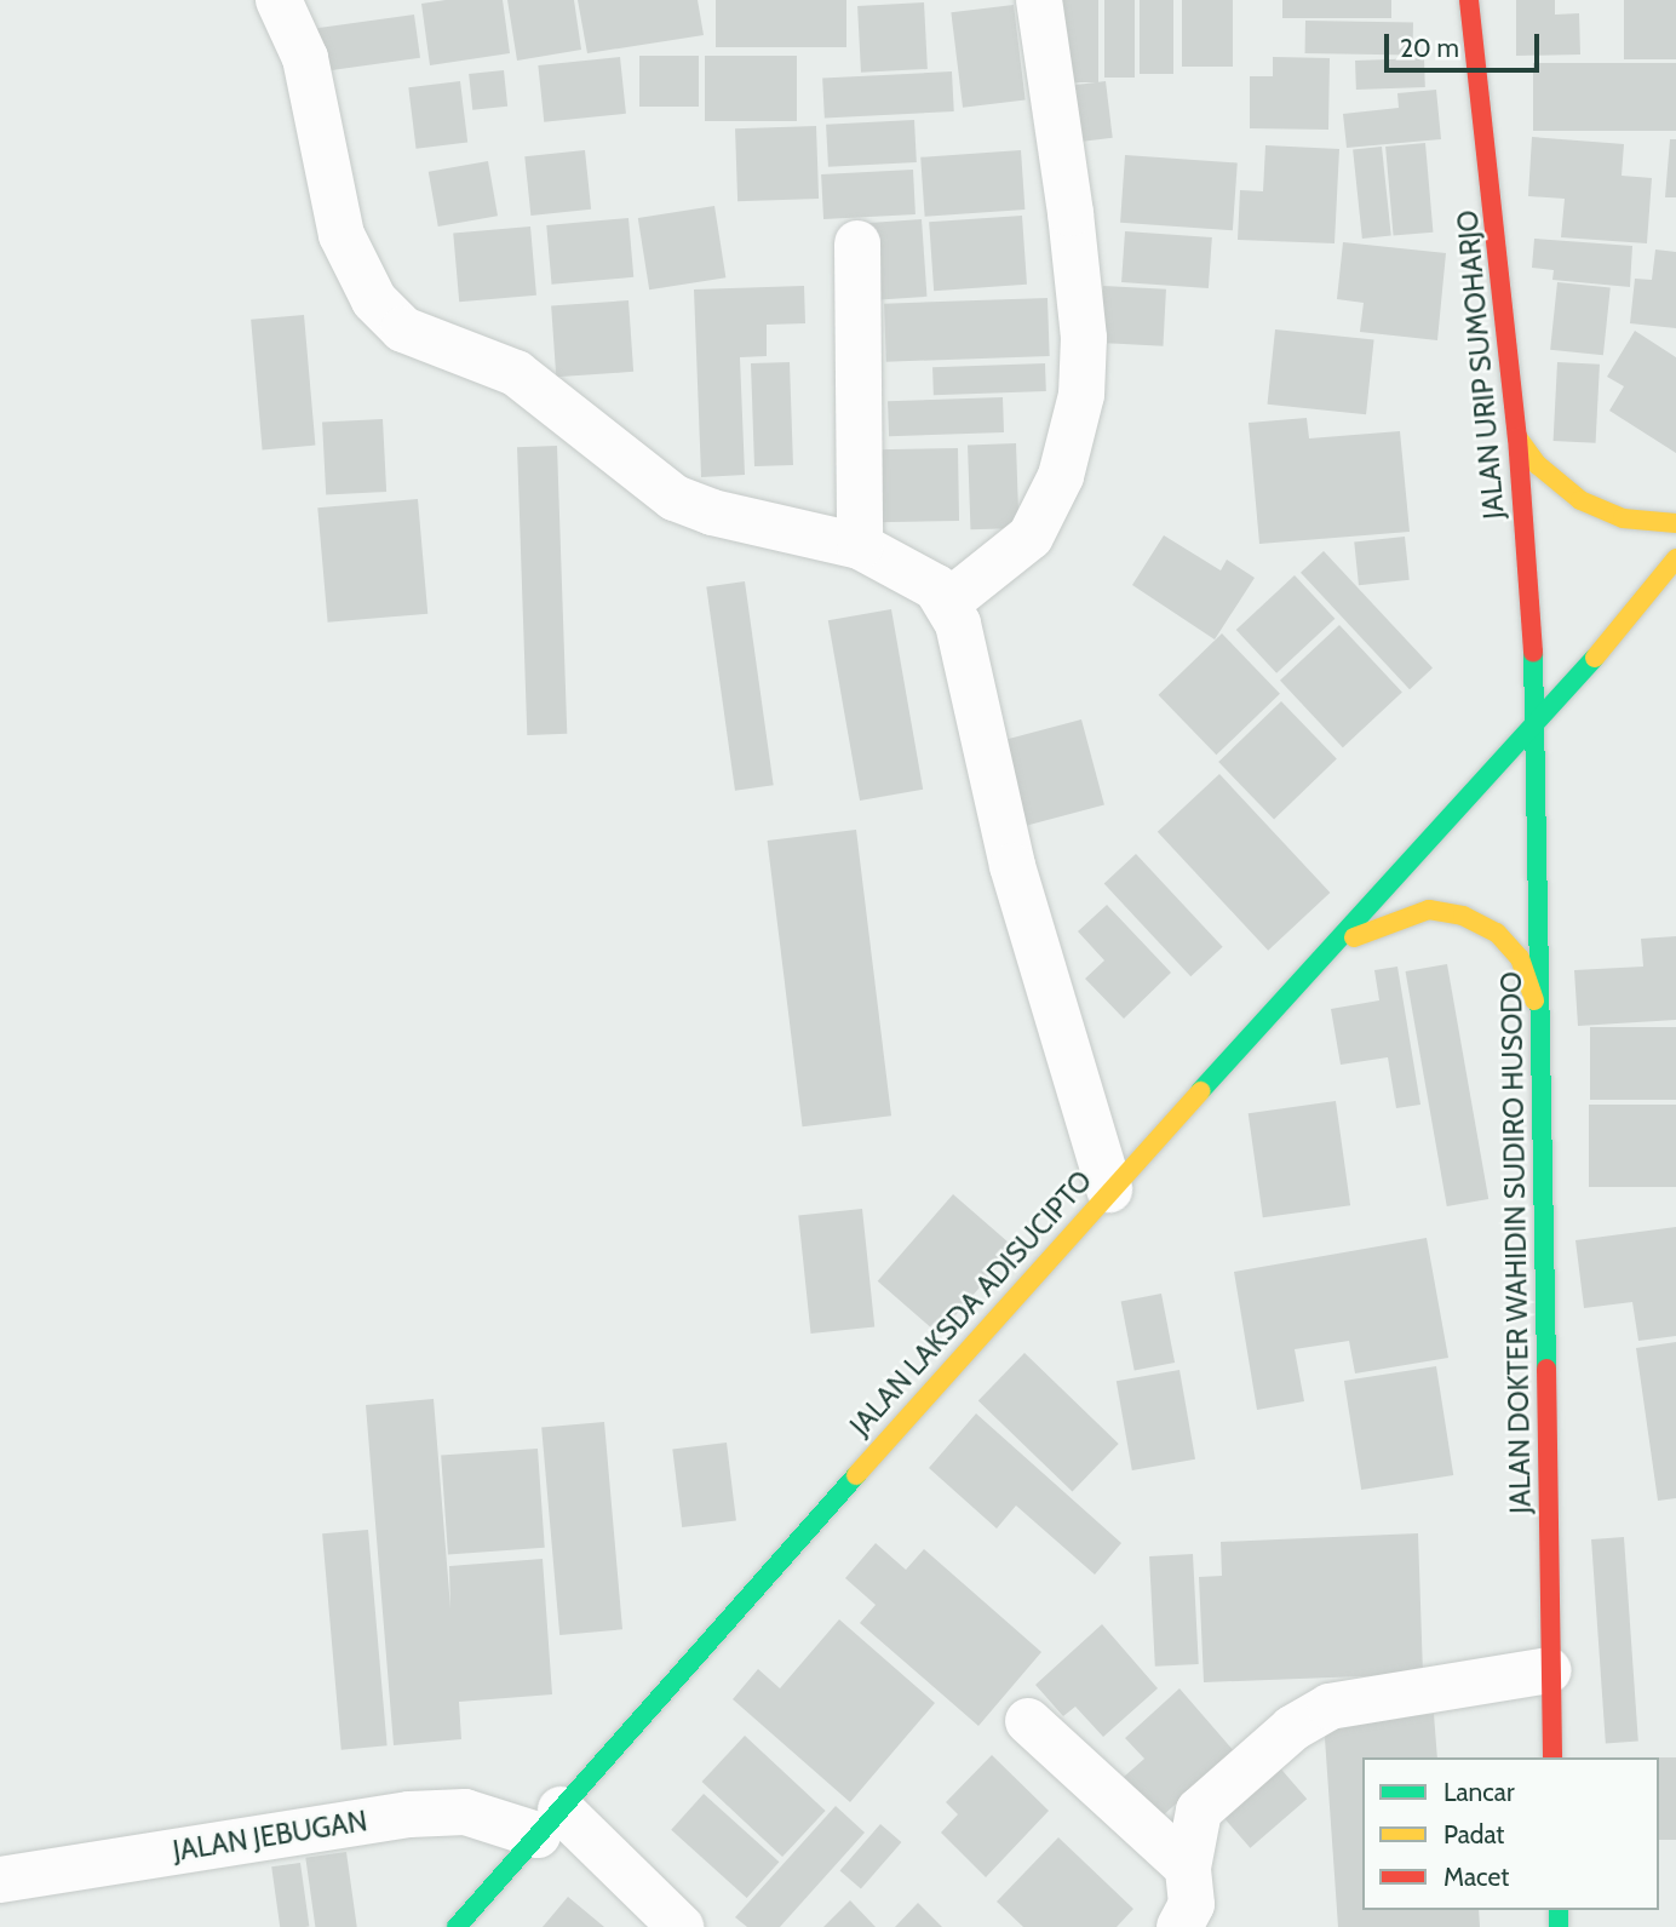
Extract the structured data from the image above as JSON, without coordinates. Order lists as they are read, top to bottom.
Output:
{
  "streets": {
    "main road": ["JALAN URIP SUMOHARJO", "JALAN DOKTER WAHIDIN SUDIRO HUSODO", "JALAN LAKSDA ADISUCIPTO"],
    "street": ["JALAN JEBUGAN"]
  },
  "crossings": [
    ["JALAN URIP SUMOHARJO", "JALAN DOKTER WAHIDIN SUDIRO HUSODO"],
    ["JALAN URIP SUMOHARJO", "JALAN LAKSDA ADISUCIPTO"],
    ["JALAN DOKTER WAHIDIN SUDIRO HUSODO", "JALAN LAKSDA ADISUCIPTO"],
    ["JALAN LAKSDA ADISUCIPTO", "JALAN JEBUGAN"]
  ],
  "legend": ["Lancar", "Padat", "Macet"],
  "scale_bar": "20 m"
}
